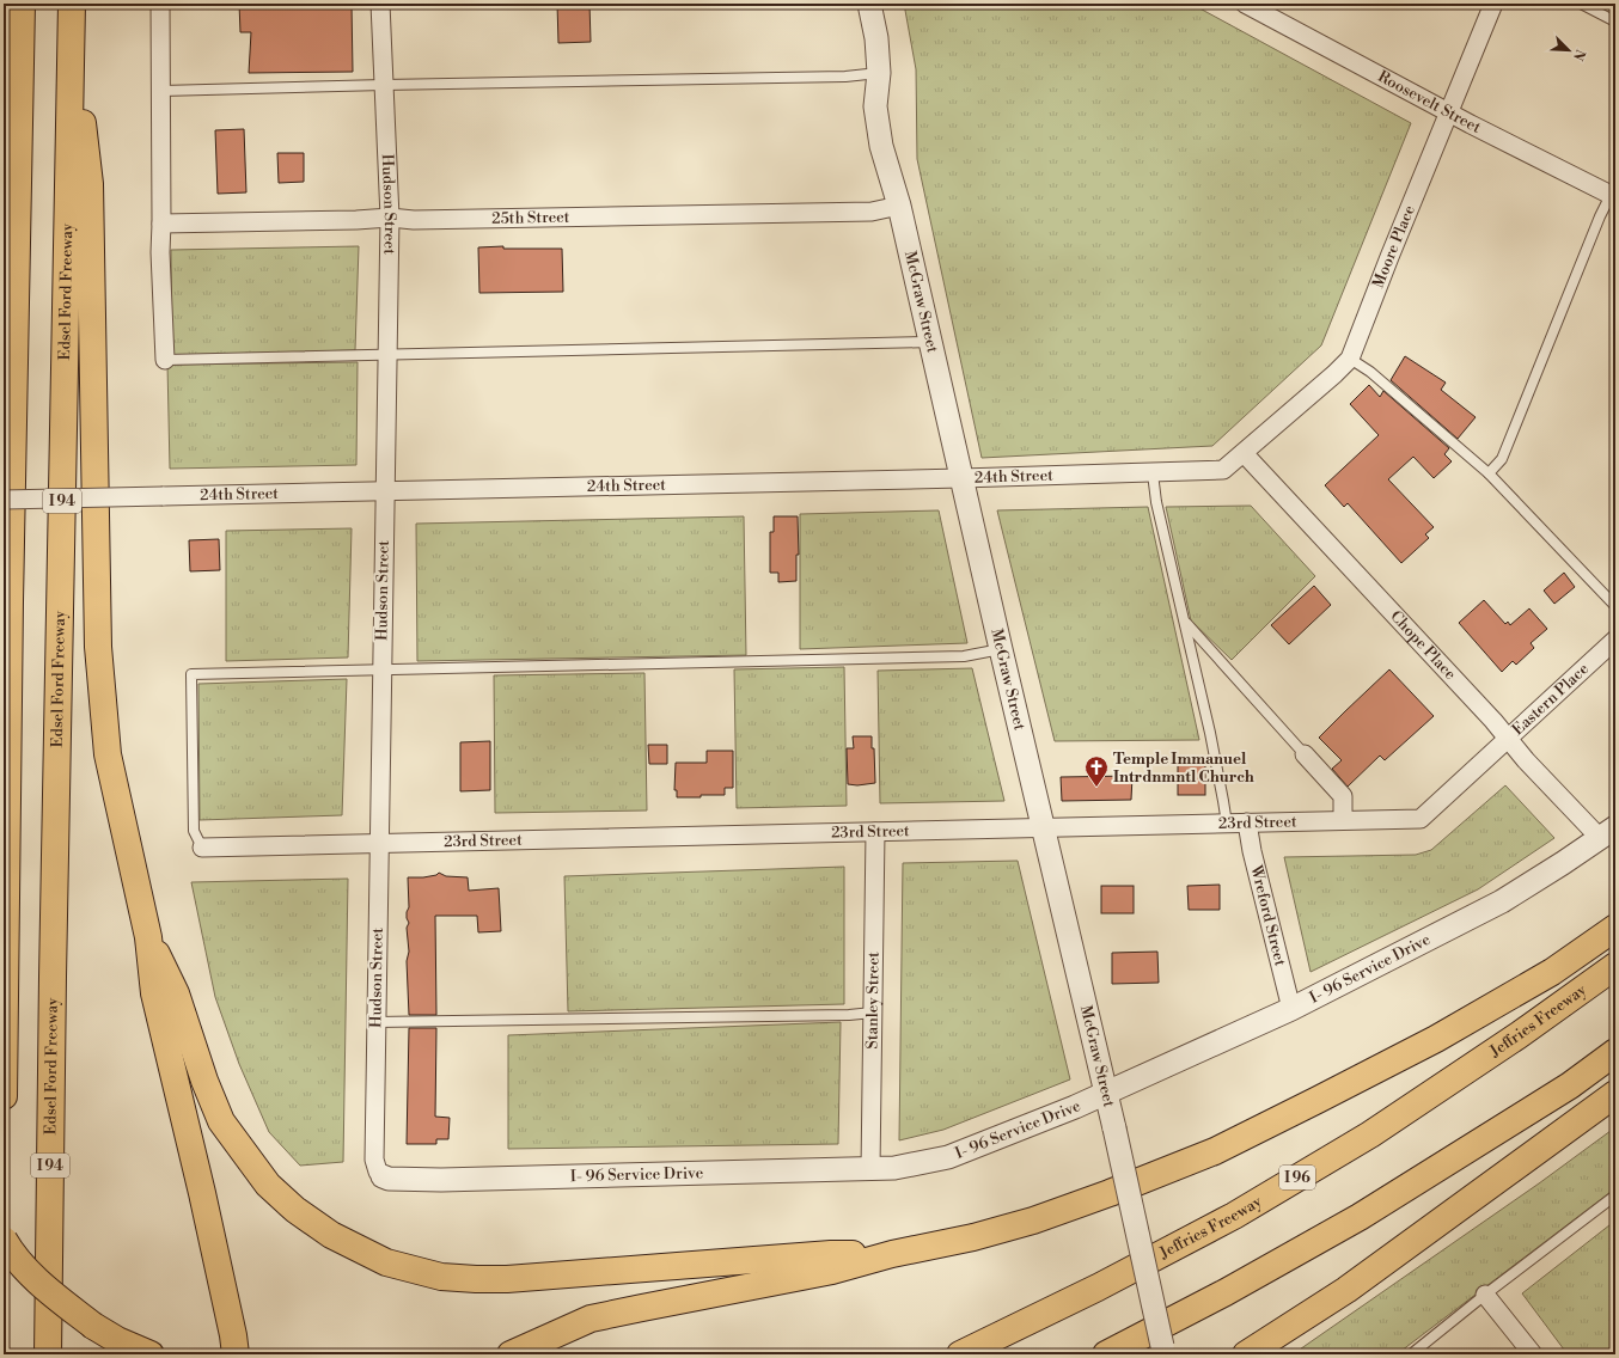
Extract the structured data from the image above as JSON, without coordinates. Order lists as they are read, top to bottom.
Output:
{
  "streets": {
    "highway": [
      "Edsel Ford Freeway",
      "I 94",
      "Jeffries Freeway",
      "I 96"
    ],
    "street": [
      "Roosevelt Street",
      "Hudson Street",
      "25th Street",
      "Moore Place",
      "McGraw Street",
      "24th Street",
      "Chope Place",
      "Eastern Place",
      "23rd Street",
      "Wreford Street",
      "I- 96 Service Drive",
      "Stanley Street"
    ]
  },
  "crossings": [
    ["Roosevelt Street", "Moore Place"],
    ["Hudson Street", "25th Street"],
    ["Hudson Street", "24th Street"],
    ["Hudson Street", "23rd Street"],
    ["Hudson Street", "I- 96 Service Drive"],
    ["25th Street", "McGraw Street"],
    ["Moore Place", "24th Street"],
    ["Moore Place", "Chope Place"],
    ["McGraw Street", "24th Street"],
    ["McGraw Street", "23rd Street"],
    ["McGraw Street", "I- 96 Service Drive"],
    ["24th Street", "Chope Place"],
    ["Chope Place", "Eastern Place"],
    ["Chope Place", "23rd Street"],
    ["Chope Place", "I- 96 Service Drive"],
    ["Eastern Place", "23rd Street"],
    ["23rd Street", "Wreford Street"],
    ["23rd Street", "Stanley Street"],
    ["Wreford Street", "I- 96 Service Drive"],
    ["I- 96 Service Drive", "Stanley Street"]
  ],
  "places": {
    "church": ["Temple Immanuel Intrdnmntl Church"]
  },
  "north": "bottom right"
}
